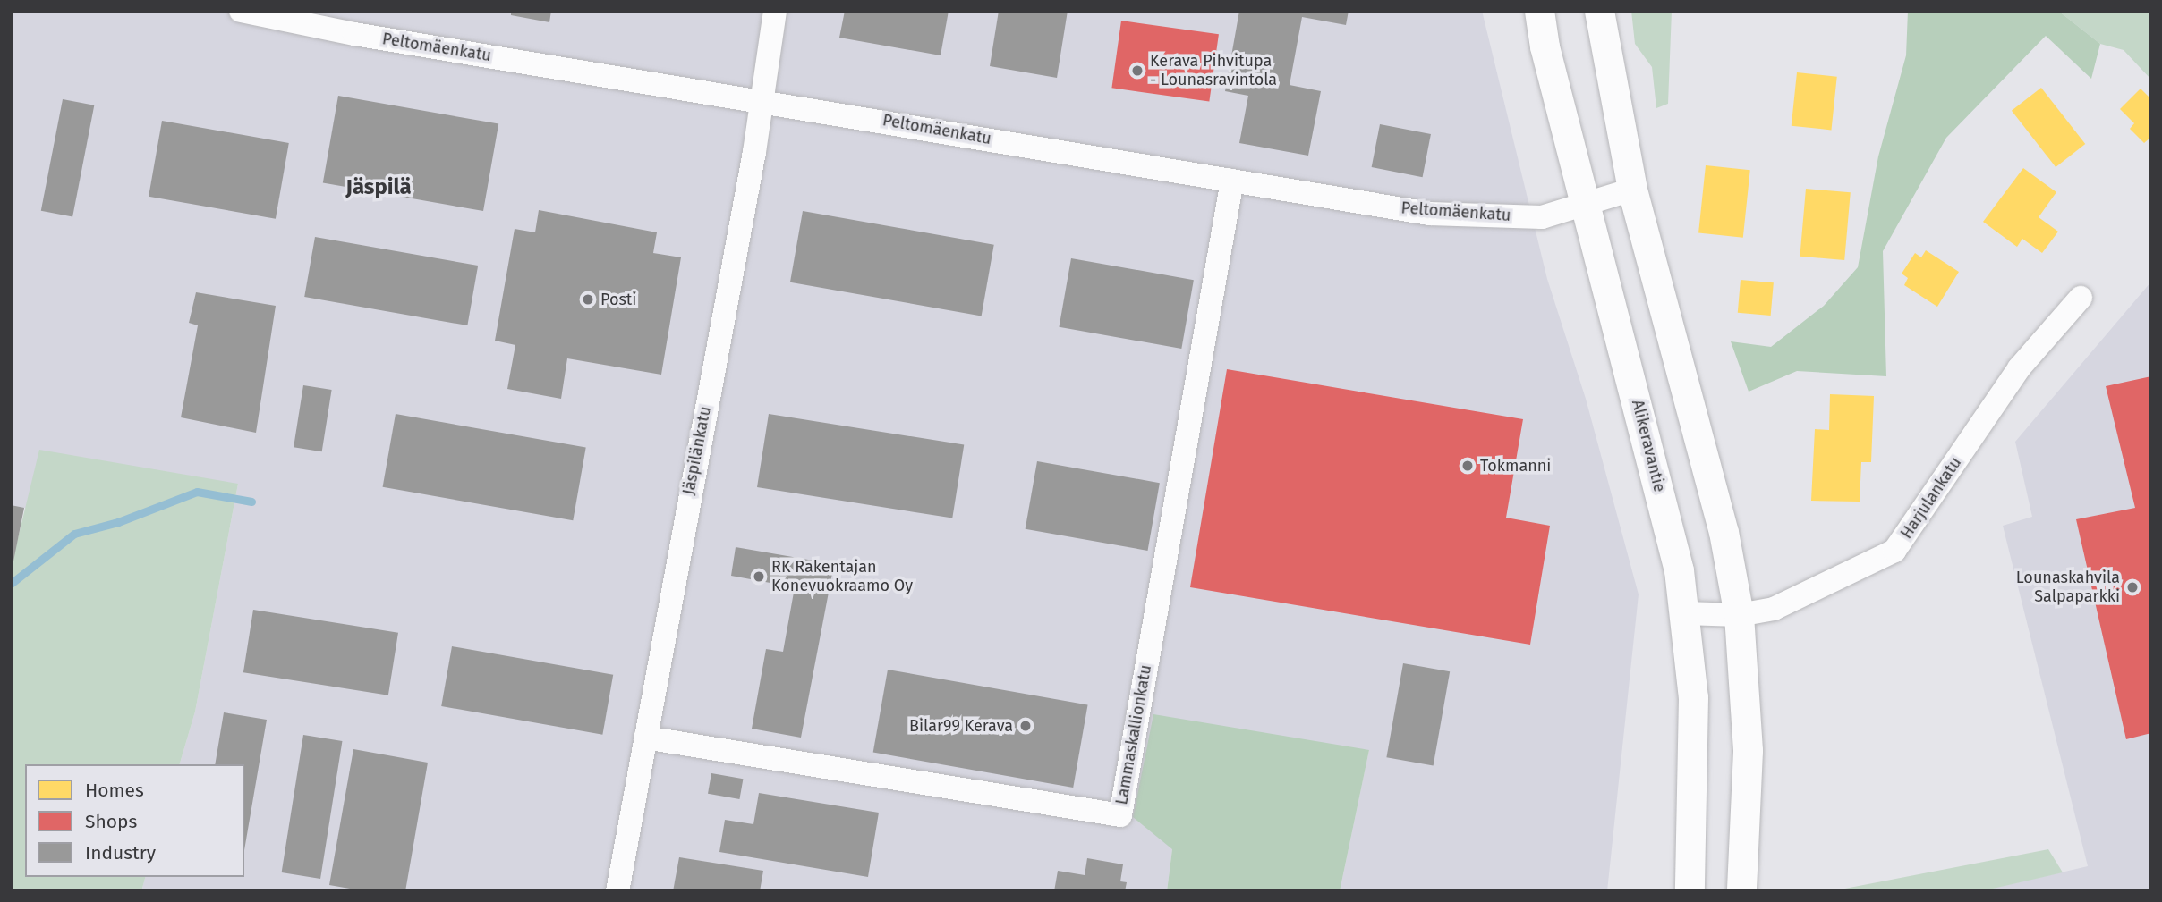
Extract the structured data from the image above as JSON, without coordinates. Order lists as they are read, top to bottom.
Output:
{
  "streets": {
    "street": [
      "Peltomäenkatu",
      "Alikeravantie",
      "Jäspilänkatu",
      "Harjulankatu",
      "Lammaskallionkatu"
    ]
  },
  "crossings": [
    ["Peltomäenkatu", "Alikeravantie"],
    ["Peltomäenkatu", "Jäspilänkatu"],
    ["Peltomäenkatu", "Lammaskallionkatu"],
    ["Alikeravantie", "Harjulankatu"],
    ["Jäspilänkatu", "Lammaskallionkatu"]
  ],
  "districts": ["Jäspilä"],
  "places": [
    "Kerava Pihvitupa - Lounasravintola",
    "Posti",
    "Tokmanni",
    "RK Rakentajan Konevuokraamo Oy",
    "Lounaskahvila Salpaparkki",
    "Bilar99 Kerava"
  ],
  "legend": ["Homes", "Shops", "Industry"]
}
